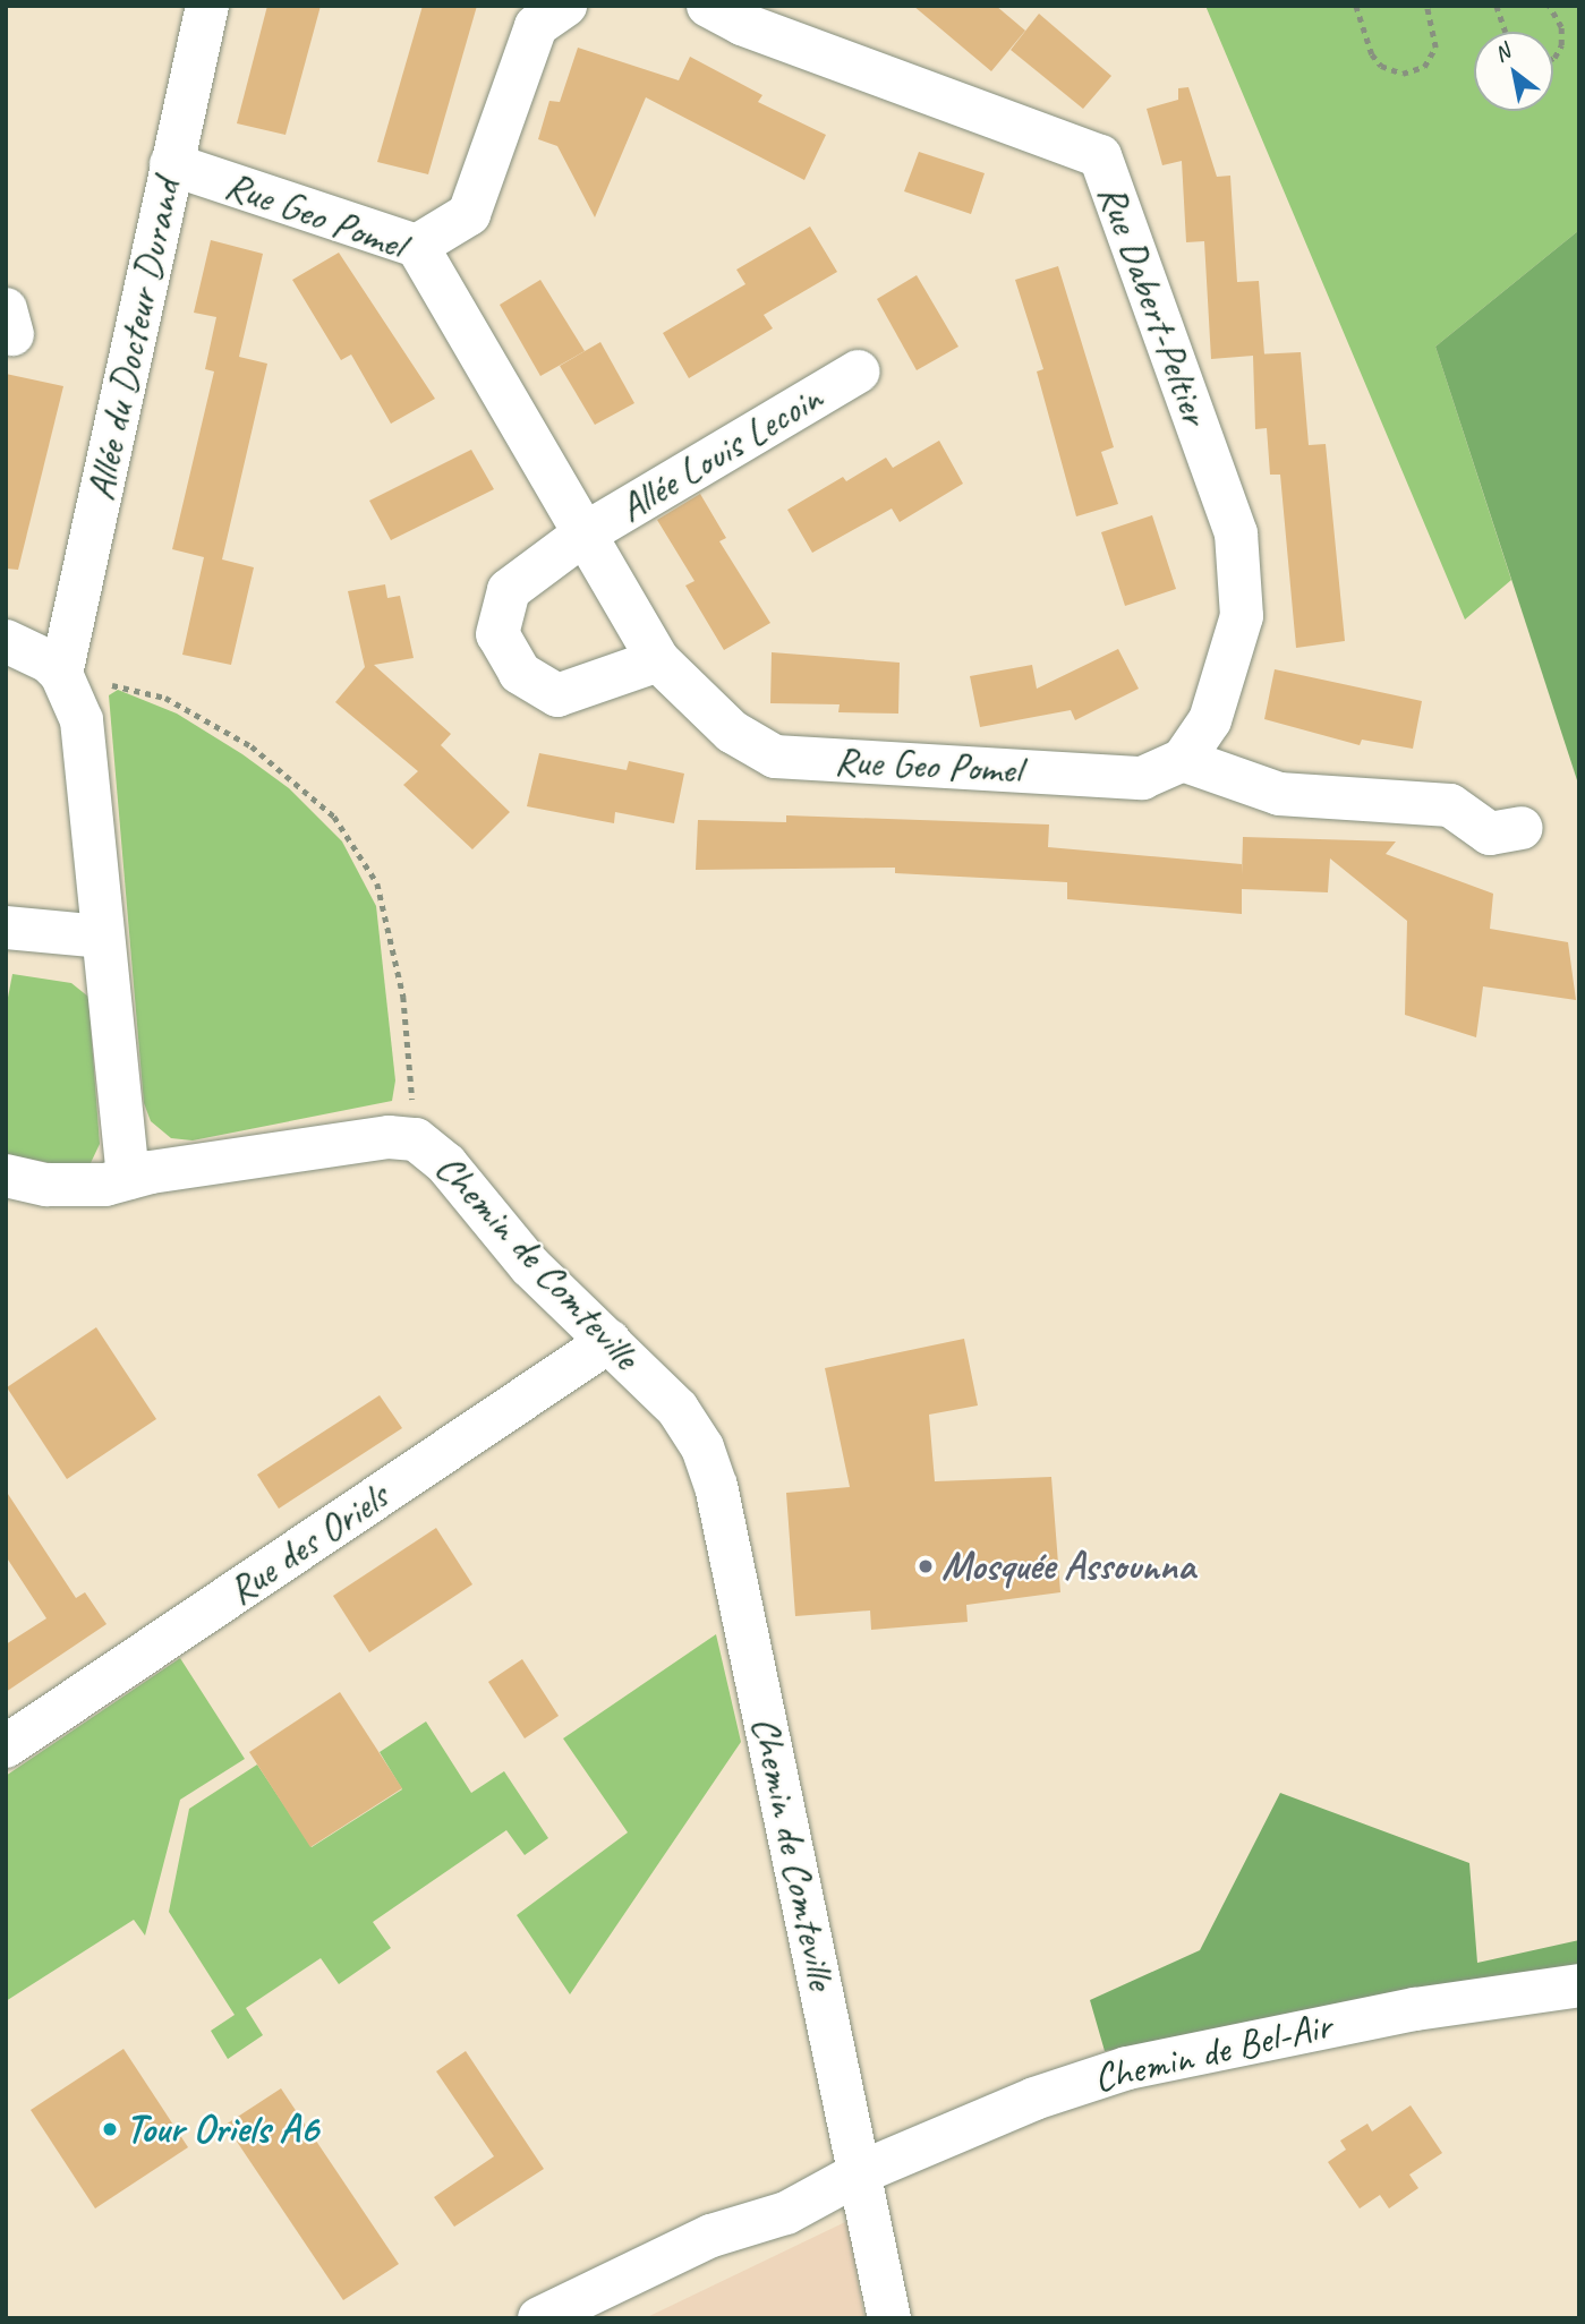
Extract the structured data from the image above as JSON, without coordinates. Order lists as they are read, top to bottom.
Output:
{
  "streets": {
    "street": [
      "Rue Geo Pomel",
      "Rue Dabert-Peltier",
      "Allée du Docteur Durand",
      "Allée Louis Lecoin",
      "Chemin de Comteville",
      "Rue des Oriels",
      "Chemin de Bel-Air"
    ]
  },
  "crossings": [
    ["Rue Geo Pomel", "Rue Dabert-Peltier"],
    ["Rue Geo Pomel", "Allée du Docteur Durand"],
    ["Rue Geo Pomel", "Allée Louis Lecoin"],
    ["Chemin de Comteville", "Rue des Oriels"],
    ["Chemin de Comteville", "Chemin de Bel-Air"]
  ],
  "places": ["Mosquée Assounna", "Tour Oriels A6"],
  "north": "top left"
}
